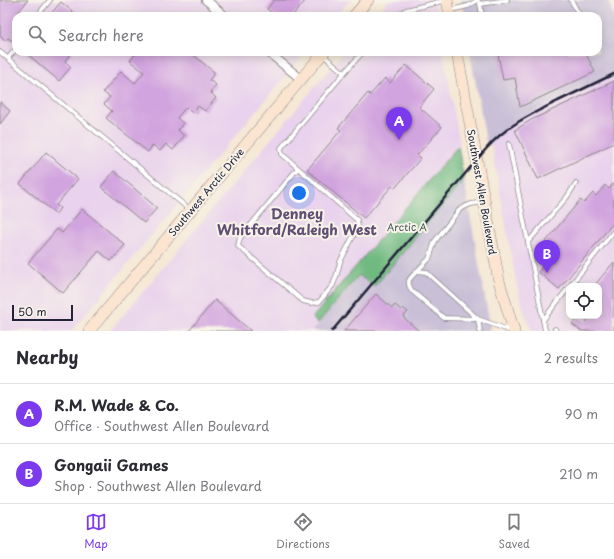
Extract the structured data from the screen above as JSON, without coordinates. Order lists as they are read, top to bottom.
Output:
{
  "streets": {
    "street": ["Southwest Arctic Drive", "Southwest Allen Boulevard"]
  },
  "districts": ["Denney Whitford/Raleigh West"],
  "parks": ["Arctic A"],
  "scale_bar": "50 m",
  "page": {
    "search": "Search here",
    "pins": ["A", "B"],
    "scale": "50 m",
    "heading": ["Nearby", "2 results"],
    "list": [
      {
        "mark": "A",
        "name": "R.M. Wade & Co.",
        "note": "Office · Southwest Allen Boulevard",
        "value": "90 m"
      },
      {
        "mark": "B",
        "name": "Gongaii Games",
        "note": "Shop · Southwest Allen Boulevard",
        "value": "210 m"
      }
    ],
    "nav": ["Map", "Directions", "Saved"]
  }
}
